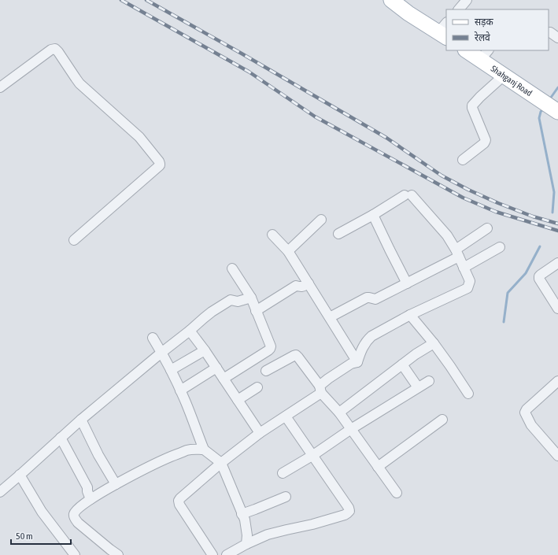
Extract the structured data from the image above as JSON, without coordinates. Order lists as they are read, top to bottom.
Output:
{
  "streets": {
    "main road": ["Shahganj Road"]
  },
  "legend": ["सड़क", "रेलवे"],
  "scale_bar": "50 m"
}
